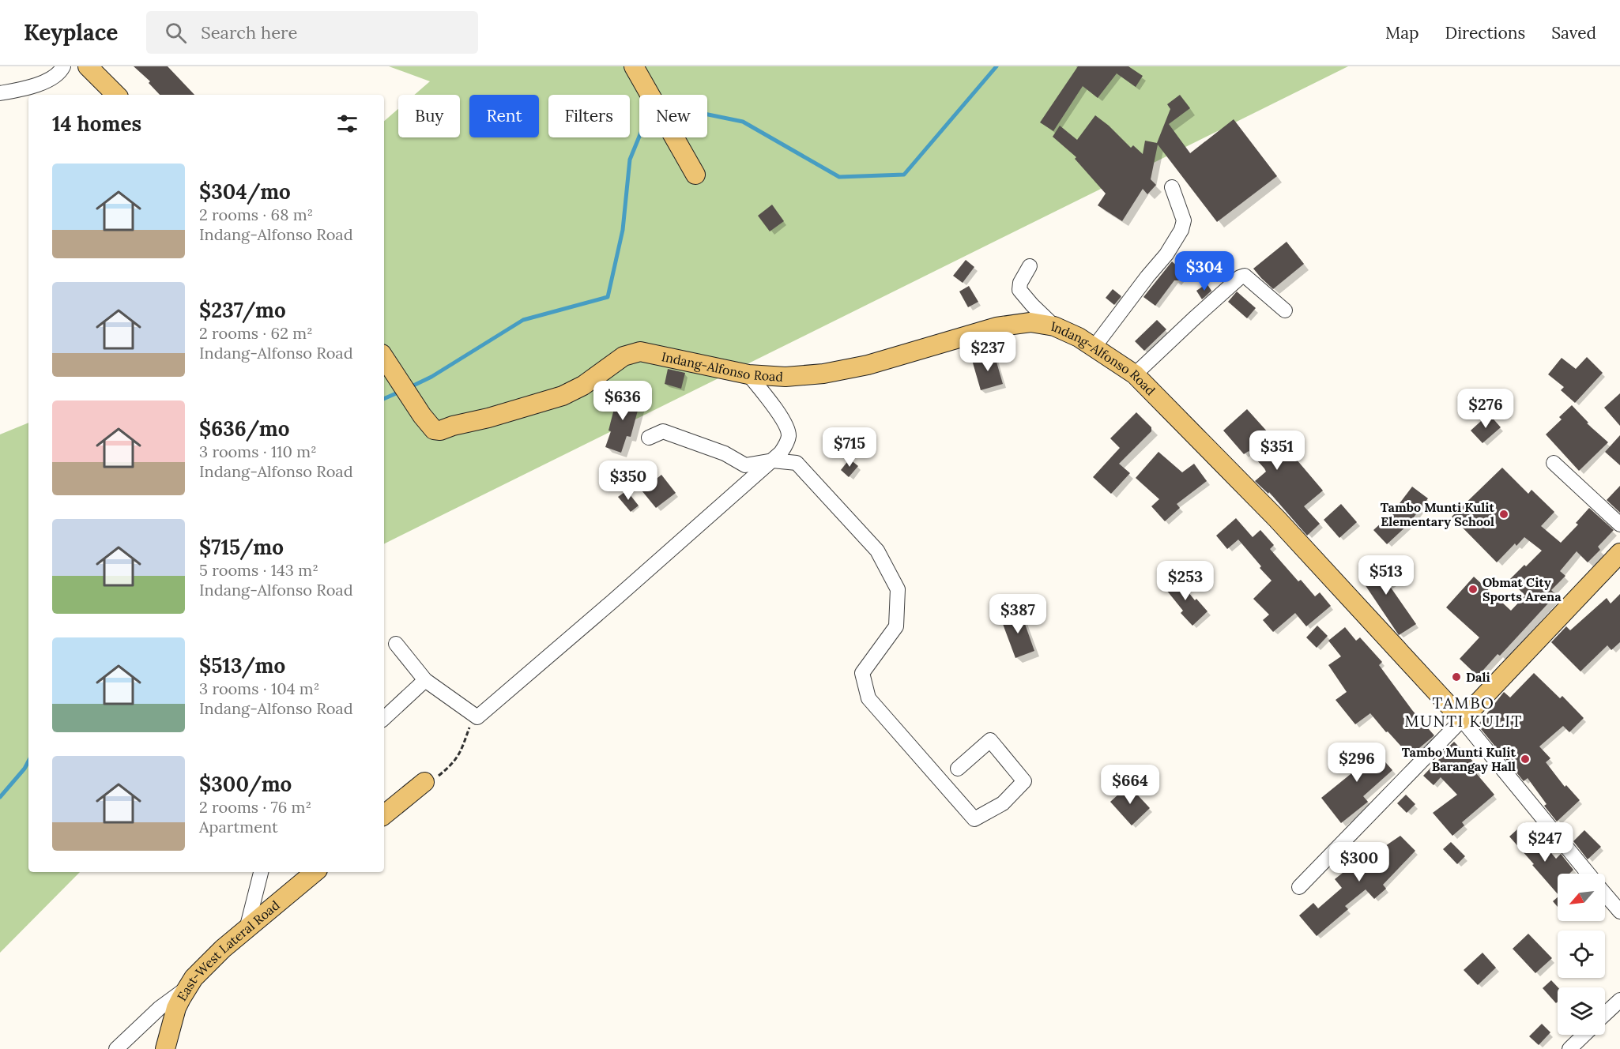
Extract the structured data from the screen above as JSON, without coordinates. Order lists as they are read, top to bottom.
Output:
{
  "streets": {
    "main road": ["Indang-Alfonso Road", "East-West Lateral Road"]
  },
  "districts": ["TAMBO MUNTI KULIT"],
  "places": [
    "Tambo Munti Kulit Elementary School",
    "Obmat City Sports Arena",
    "Dali",
    "Tambo Munti Kulit Barangay Hall"
  ],
  "north": "bottom left",
  "page": {
    "header": "Keyplace",
    "search": "Search here",
    "nav": ["Map", "Directions", "Saved"],
    "chip": [
      "Buy",
      "Rent",
      "Filters",
      "New"
    ],
    "heading": "14 homes",
    "list": [
      {
        "name": "$304/mo",
        "note": "2 rooms · 68 m² · Indang-Alfonso Road"
      },
      {
        "name": "$237/mo",
        "note": "2 rooms · 62 m² · Indang-Alfonso Road"
      },
      {
        "name": "$636/mo",
        "note": "3 rooms · 110 m² · Indang-Alfonso Road"
      },
      {
        "name": "$715/mo",
        "note": "5 rooms · 143 m² · Indang-Alfonso Road"
      },
      {
        "name": "$513/mo",
        "note": "3 rooms · 104 m² · Indang-Alfonso Road"
      },
      {
        "name": "$300/mo",
        "note": "2 rooms · 76 m² · Apartment"
      }
    ],
    "price": [
      "$304",
      "$237",
      "$636",
      "$276",
      "$715",
      "$351",
      "$350",
      "$513",
      "$253",
      "$387",
      "$296",
      "$664",
      "$247",
      "$300"
    ]
  }
}
